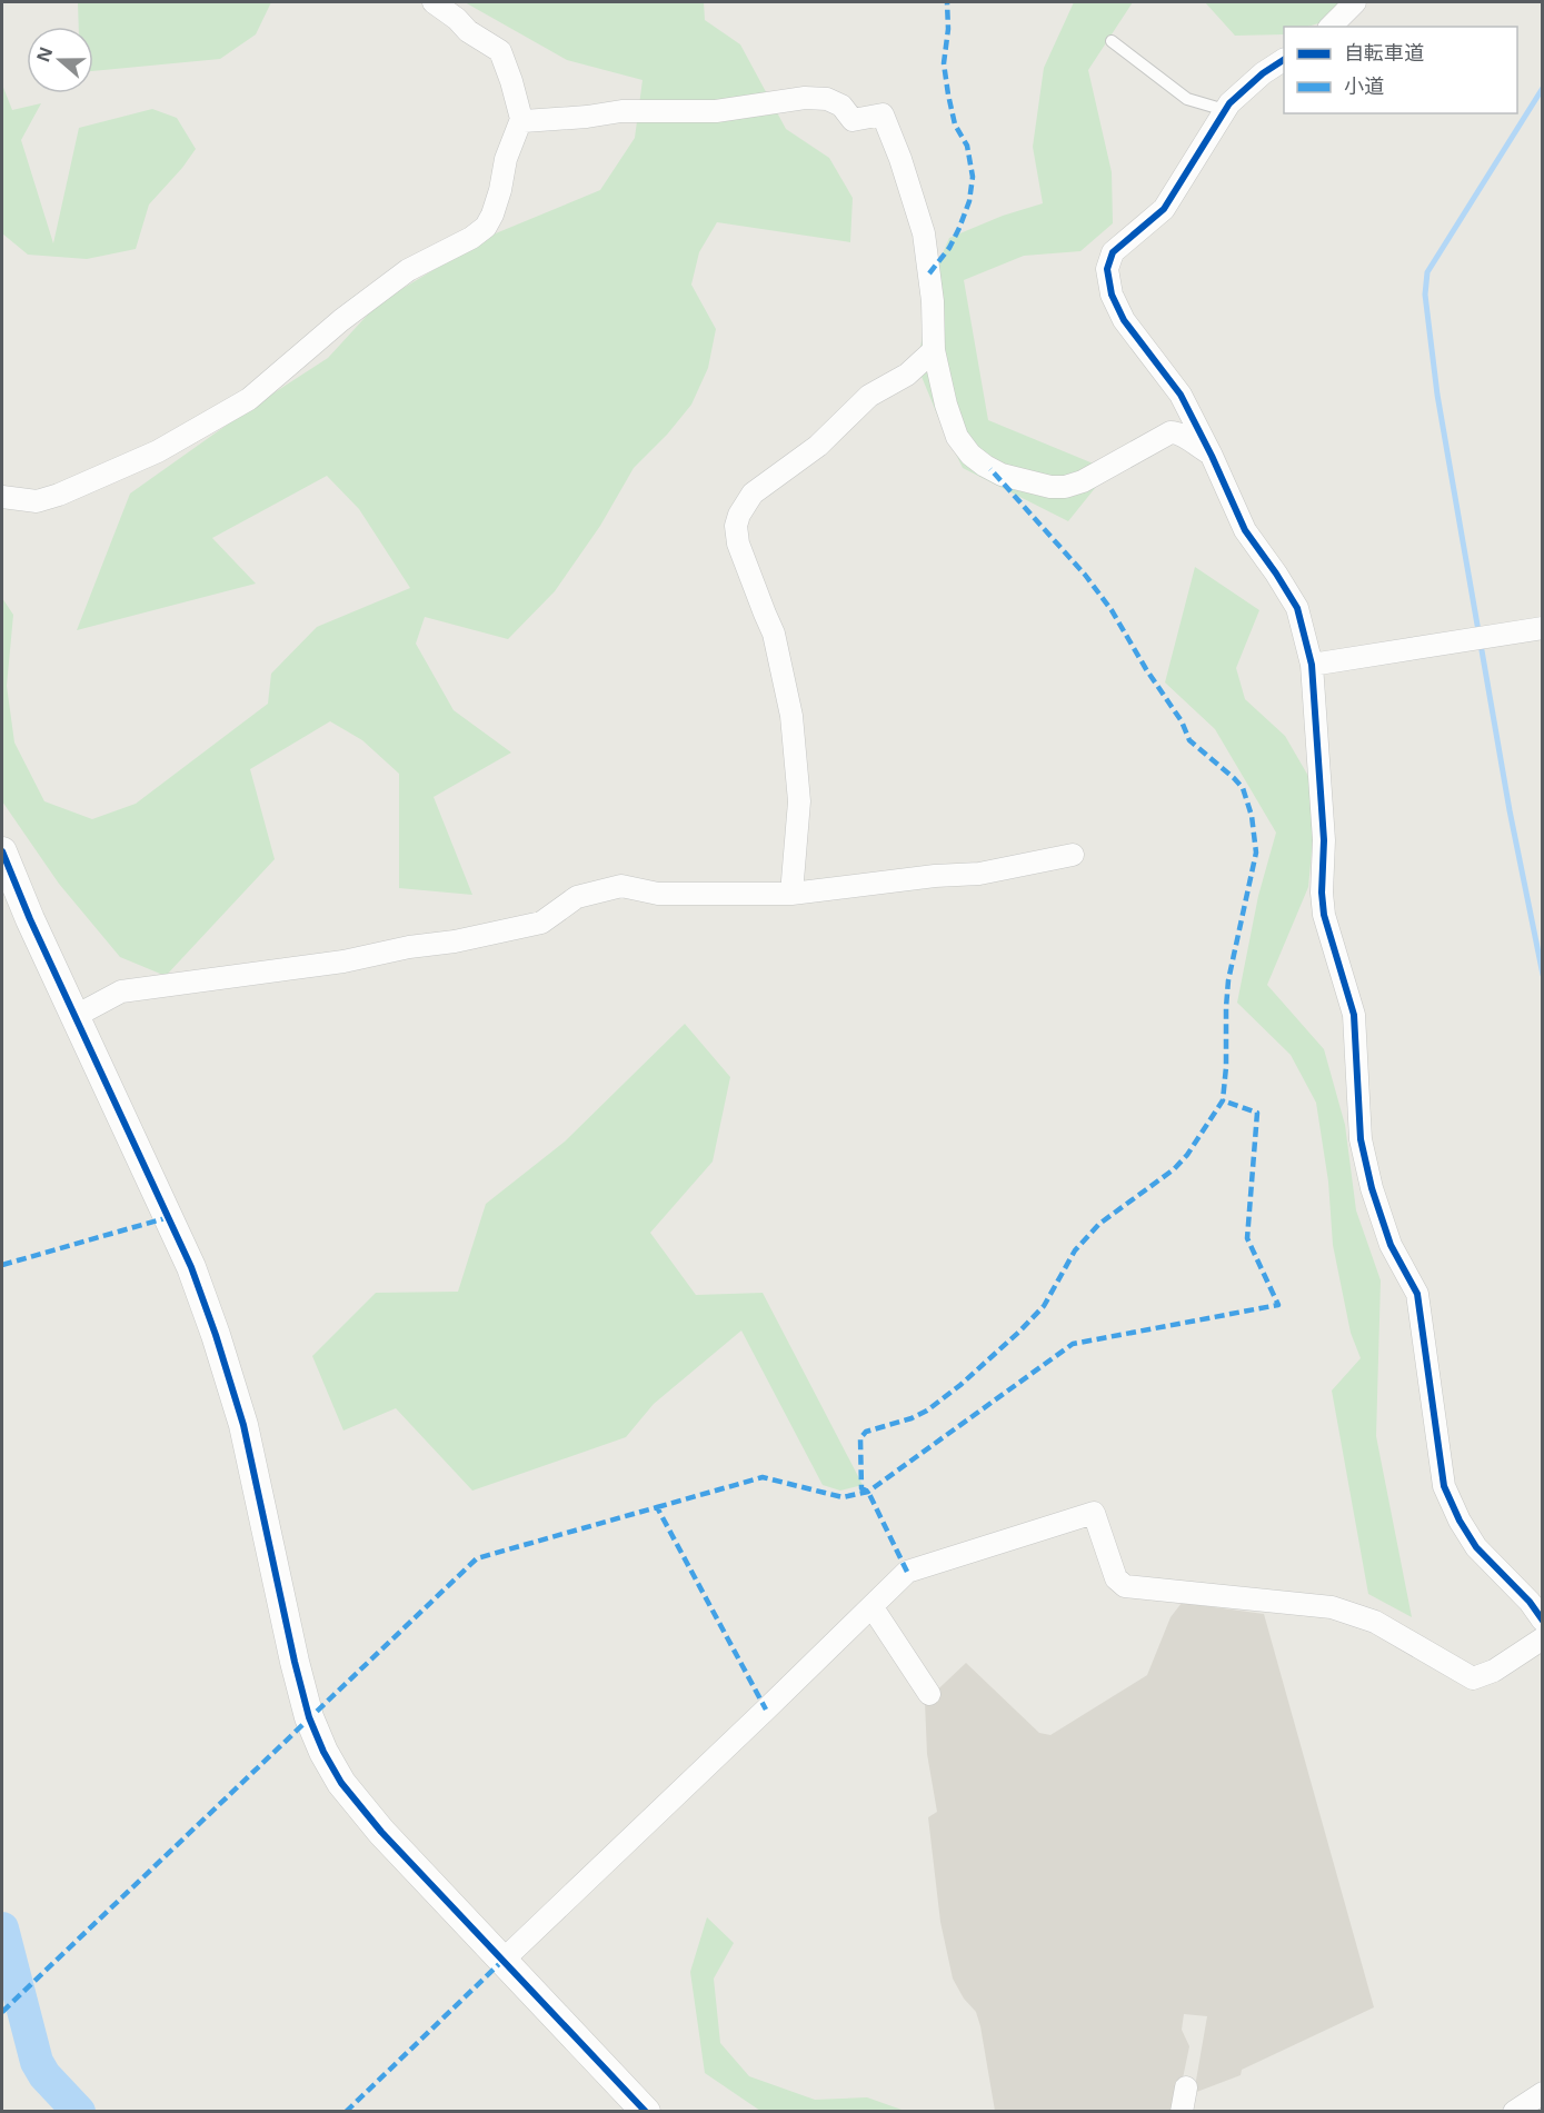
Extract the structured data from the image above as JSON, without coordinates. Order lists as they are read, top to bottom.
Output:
{
  "legend": ["自転車道", "小道"],
  "north": "left"
}
